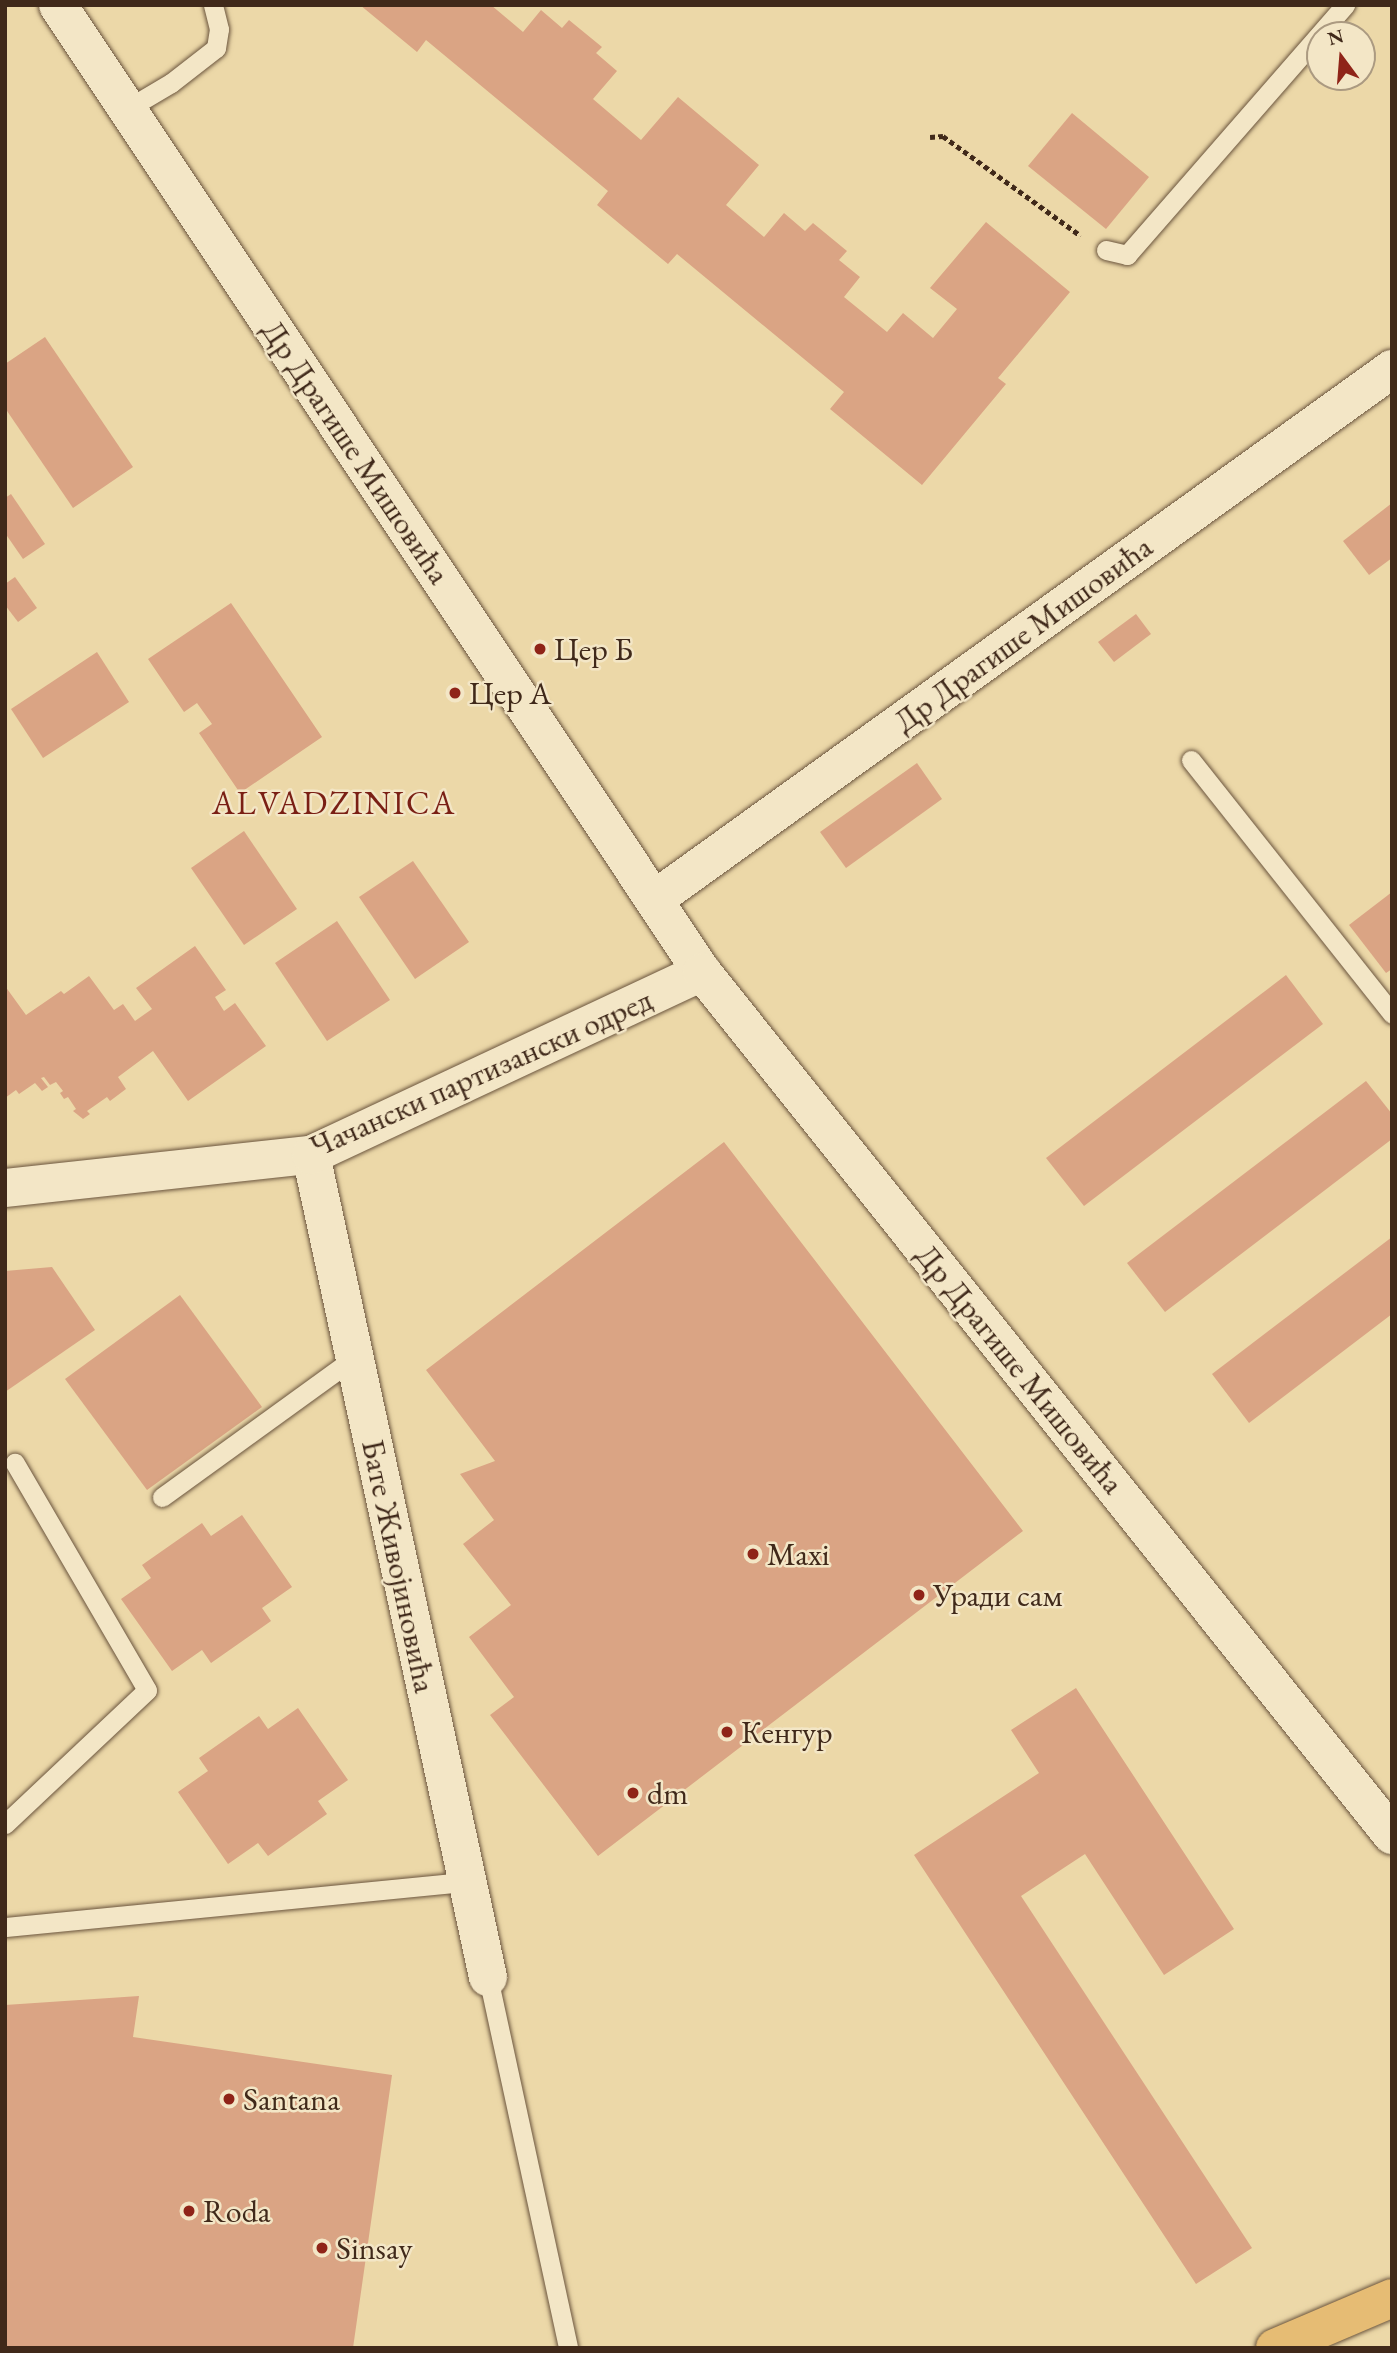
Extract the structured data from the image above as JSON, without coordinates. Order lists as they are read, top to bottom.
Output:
{
  "streets": {
    "street": ["Др Драгише Мишовића", "Чачански партизански одред", "Бате Живојиновића"]
  },
  "crossings": [
    ["Др Драгише Мишовића", "Чачански партизански одред"],
    ["Чачански партизански одред", "Бате Живојиновића"]
  ],
  "districts": ["ALVADZINICA"],
  "places": [
    "Цер Б",
    "Цер А",
    "Maxi",
    "Уради сам",
    "Кенгур",
    "dm",
    "Santana",
    "Roda",
    "Sinsay"
  ],
  "north": "top"
}
